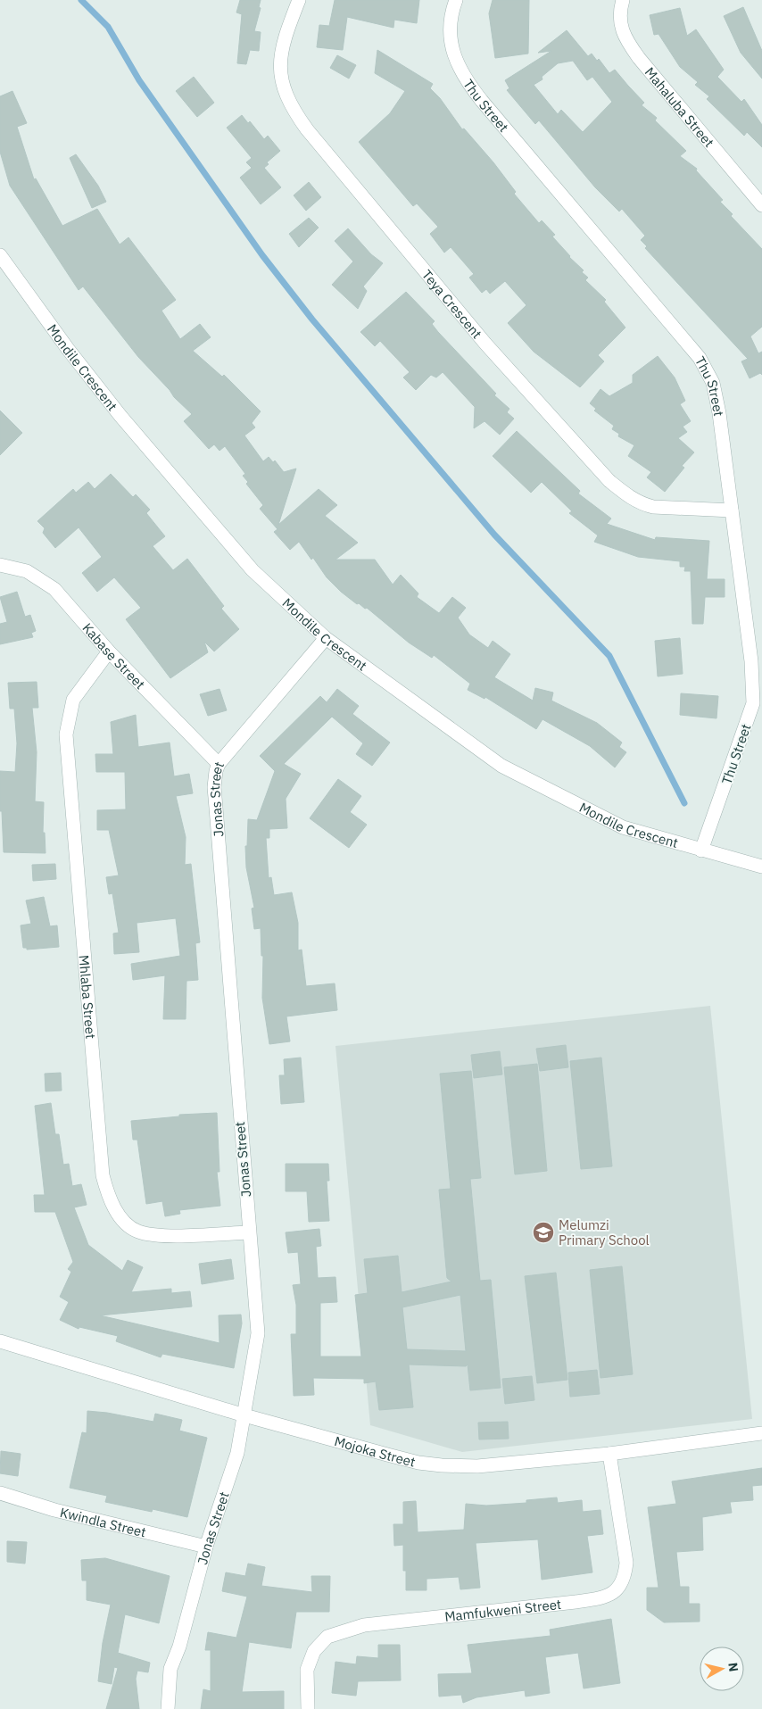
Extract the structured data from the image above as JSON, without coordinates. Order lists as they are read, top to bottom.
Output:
{
  "streets": {
    "street": [
      "Thu Street",
      "Mahaluba Street",
      "Teya Crescent",
      "Mondile Crescent",
      "Kabase Street",
      "Jonas Street",
      "Mhlaba Street",
      "Mojoka Street",
      "Kwindla Street",
      "Mamfukweni Street"
    ]
  },
  "crossings": [
    ["Thu Street", "Teya Crescent"],
    ["Thu Street", "Mondile Crescent"],
    ["Mondile Crescent", "Jonas Street"],
    ["Kabase Street", "Jonas Street"],
    ["Kabase Street", "Mhlaba Street"],
    ["Jonas Street", "Mhlaba Street"],
    ["Jonas Street", "Mojoka Street"],
    ["Jonas Street", "Kwindla Street"],
    ["Mojoka Street", "Mamfukweni Street"]
  ],
  "places": {
    "school or university": ["Melumzi Primary School"]
  },
  "north": "right"
}
